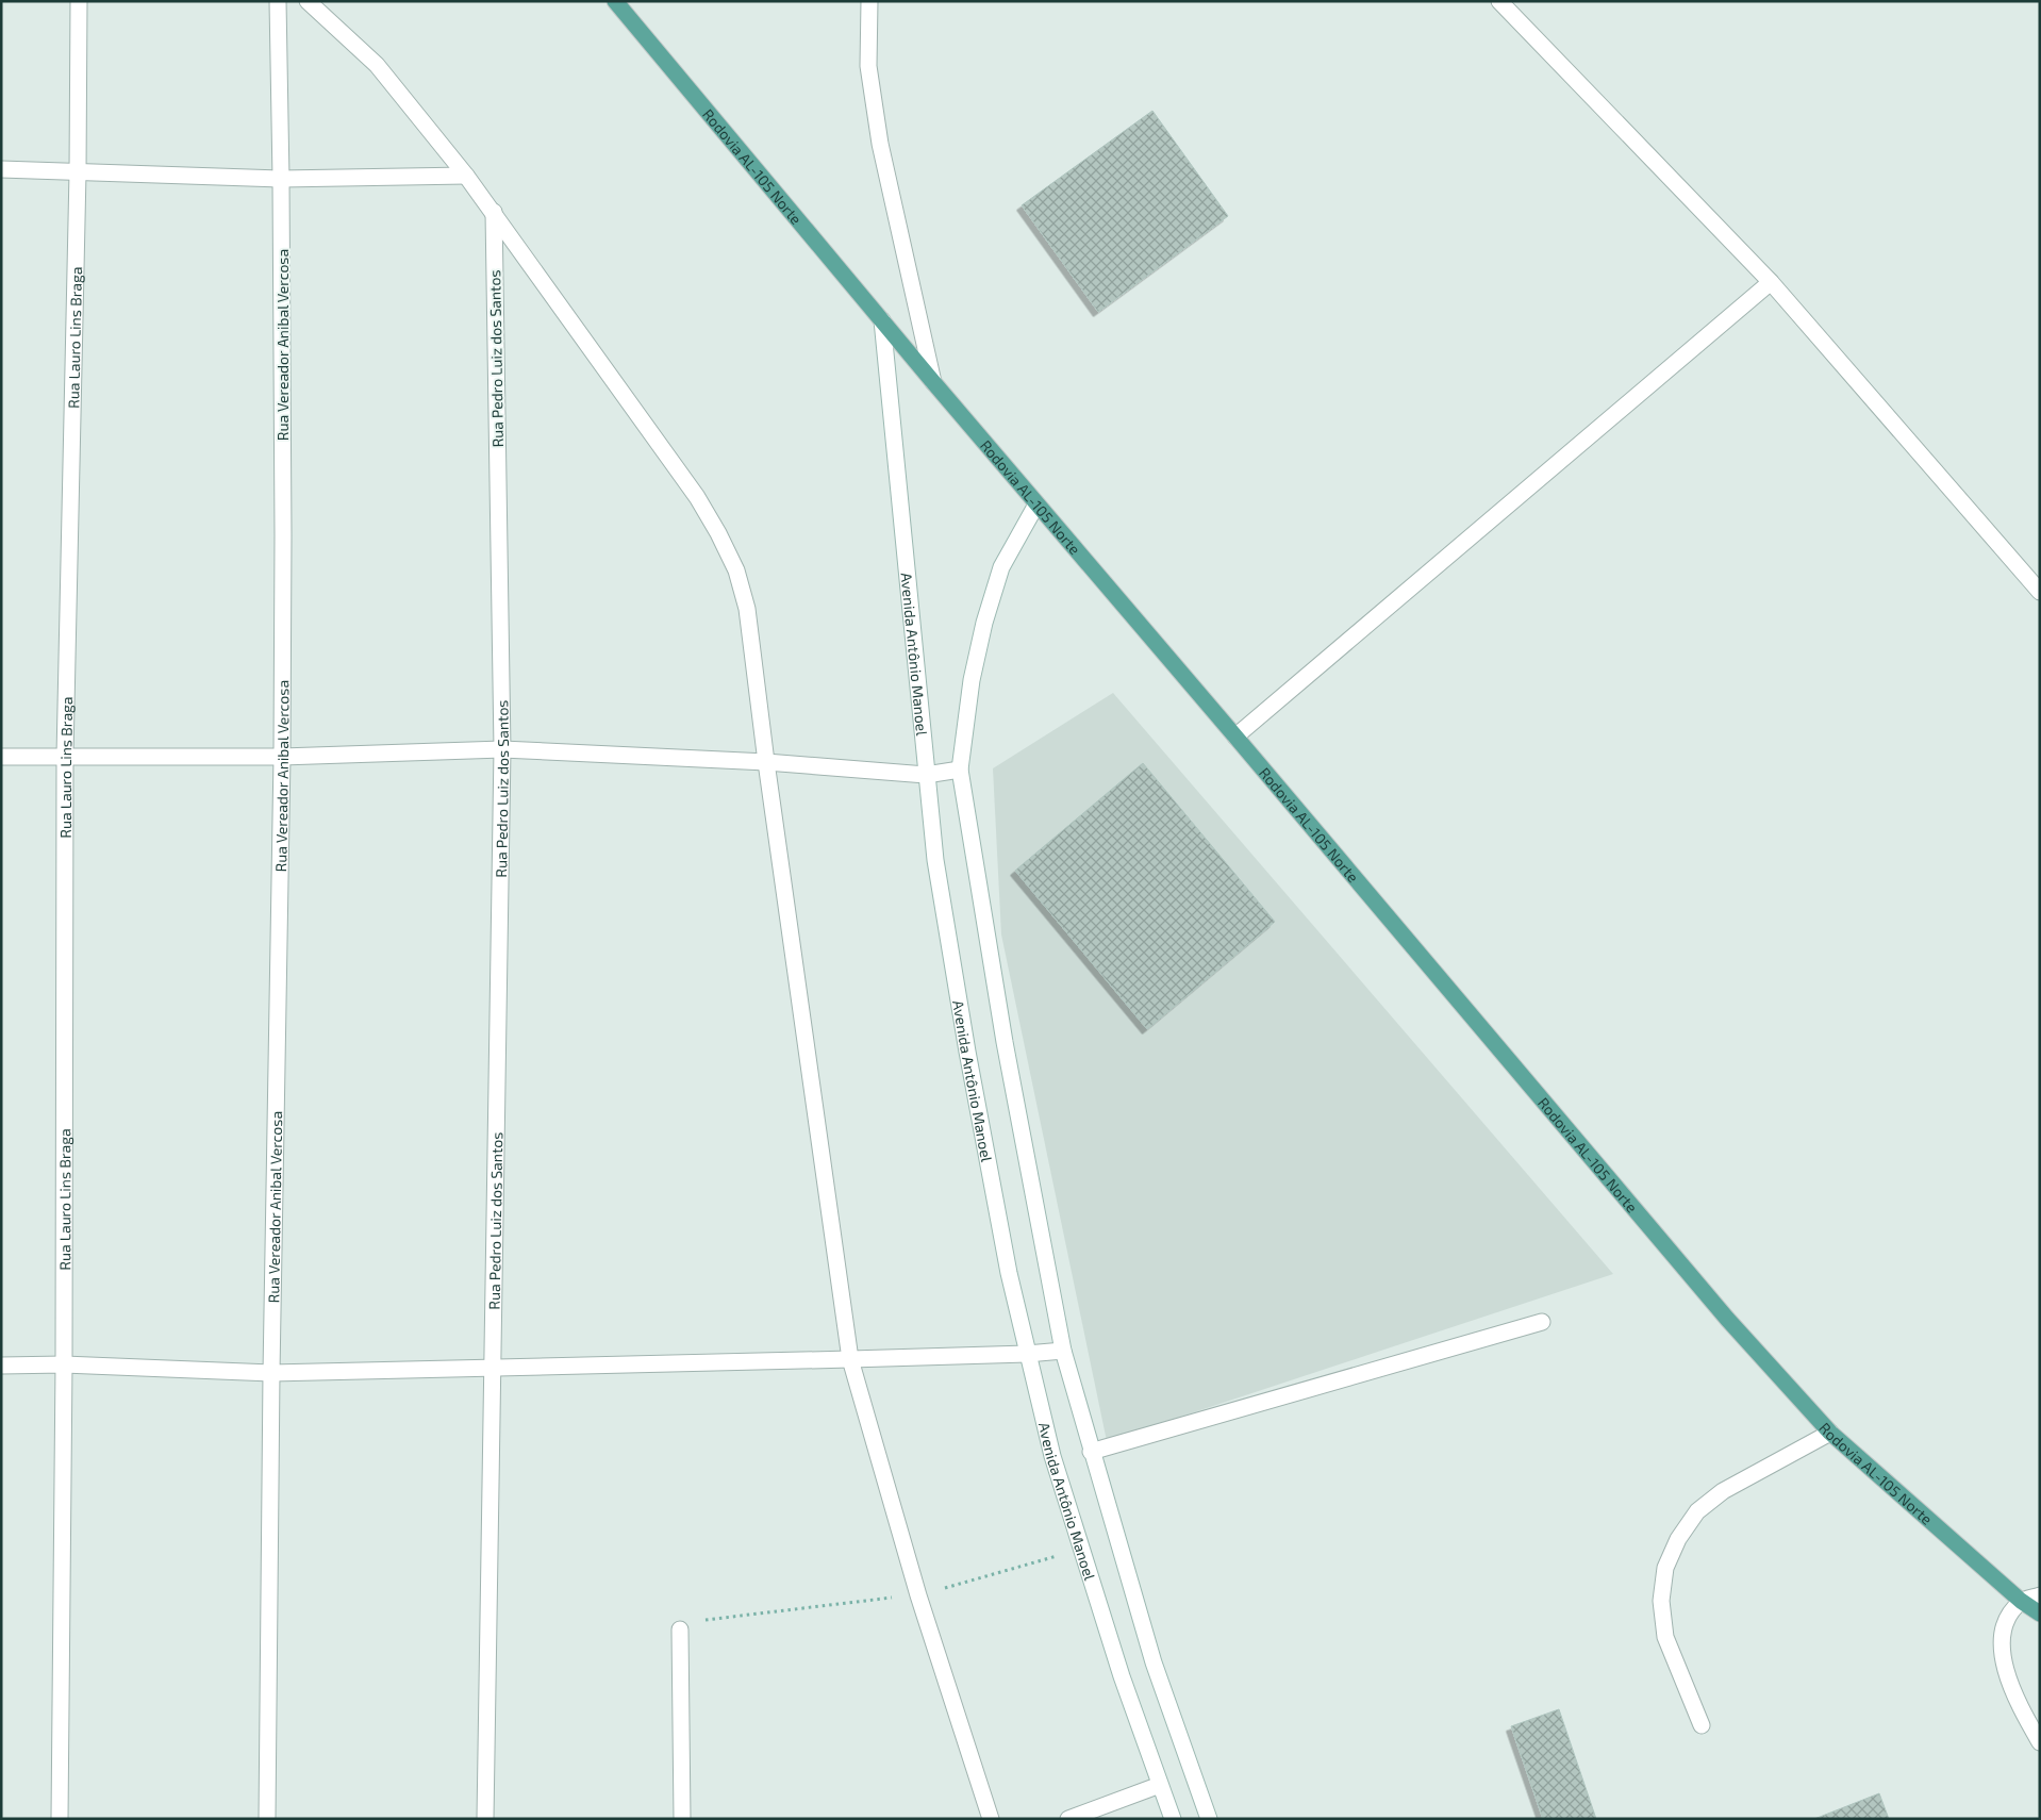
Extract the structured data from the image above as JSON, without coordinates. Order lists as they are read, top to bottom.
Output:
{
  "streets": {
    "main road": ["Rodovia AL-105 Norte"],
    "street": [
      "Rua Lauro Lins Braga",
      "Rua Vereador Anibal Vercosa",
      "Rua Pedro Luiz dos Santos",
      "Avenida Antônio Manoel"
    ]
  },
  "crossings": [
    ["Rodovia AL-105 Norte", "Avenida Antônio Manoel"]
  ]
}
